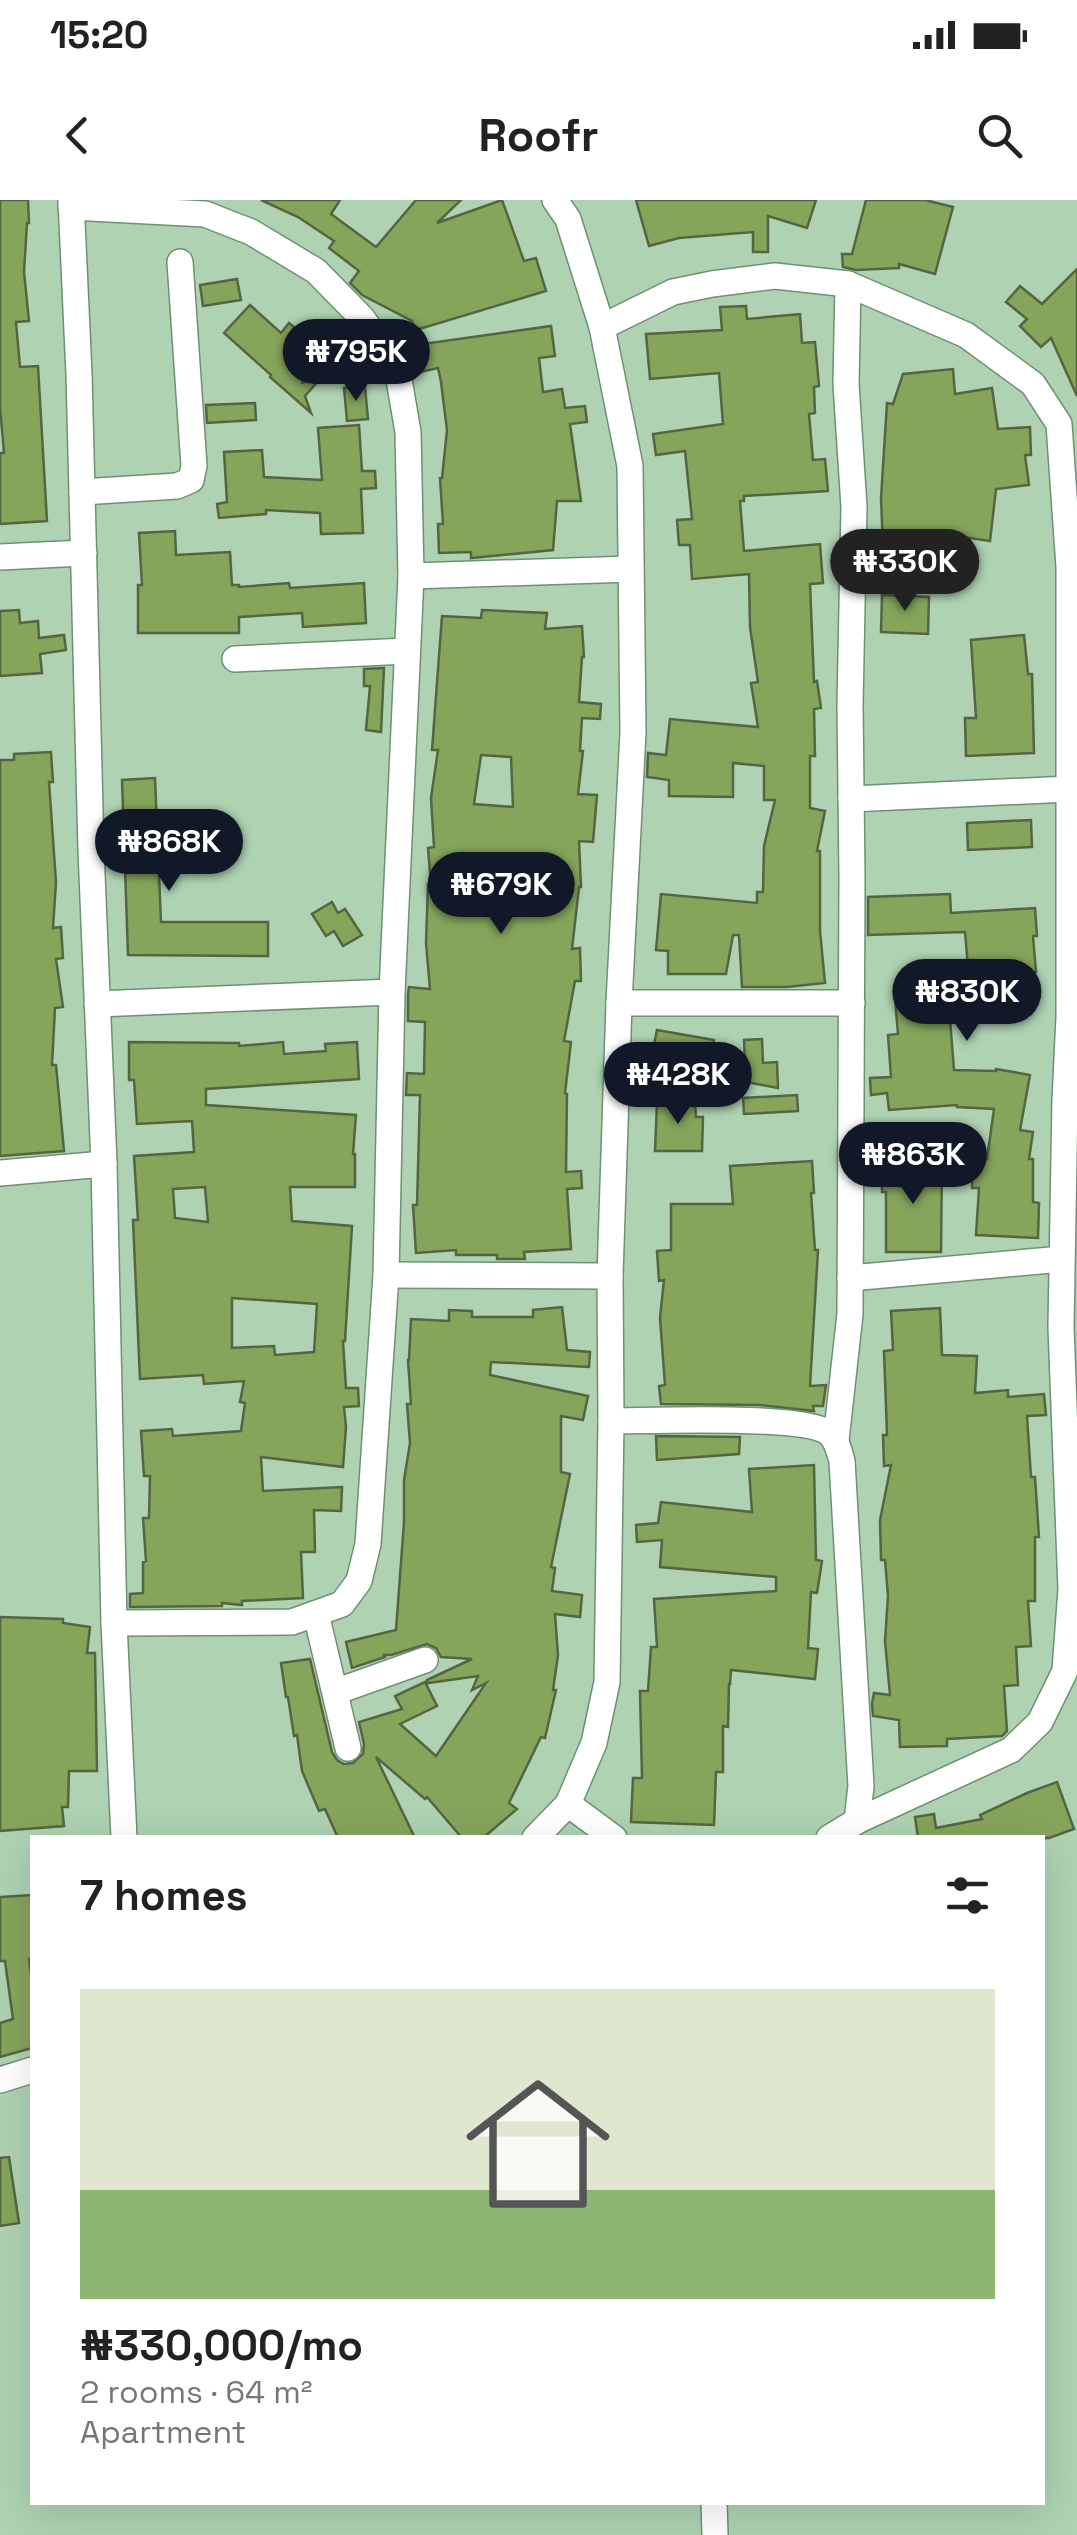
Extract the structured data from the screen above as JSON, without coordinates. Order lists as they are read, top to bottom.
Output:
{
  "page": {
    "status": "15:20",
    "header": "Roofr",
    "price": [
      "₦795K",
      "₦330K",
      "₦868K",
      "₦679K",
      "₦830K",
      "₦428K",
      "₦863K"
    ],
    "heading": "7 homes",
    "list": [
      {
        "name": "₦330,000/mo",
        "note": "2 rooms · 64 m² · Apartment"
      }
    ]
  }
}
